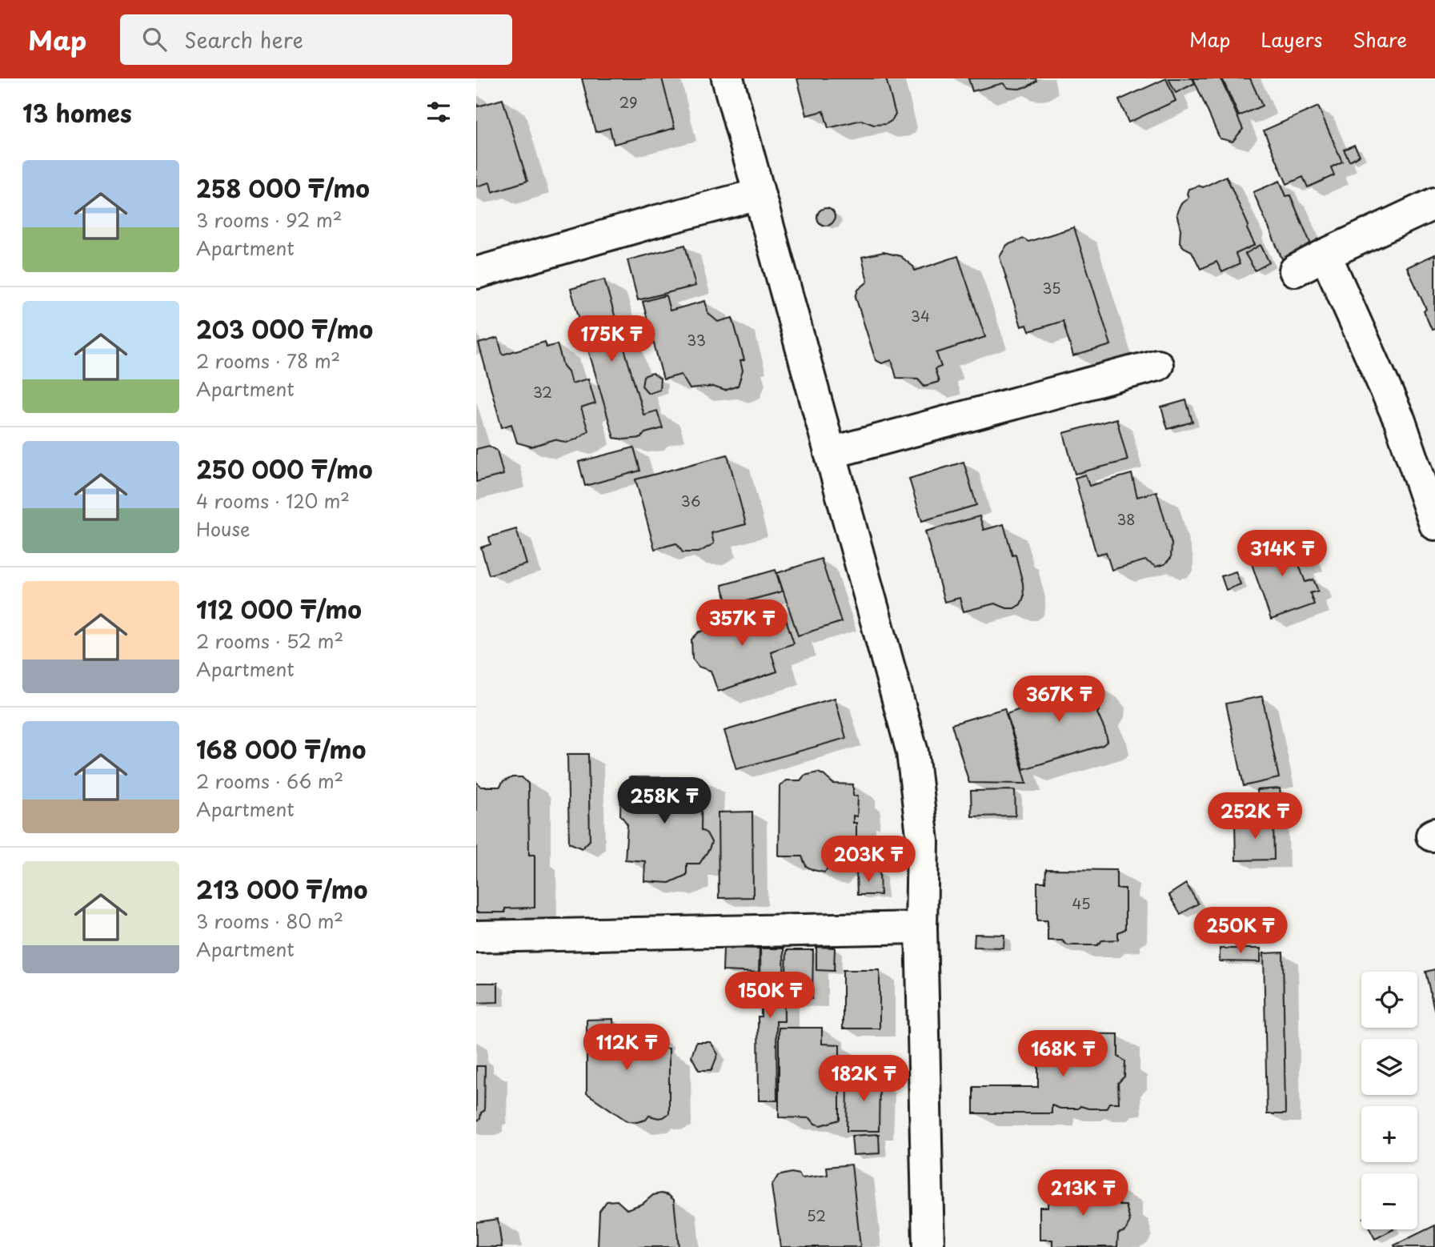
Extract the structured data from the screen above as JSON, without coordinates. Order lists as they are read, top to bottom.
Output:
{
  "house_numbers": [
    "29",
    "35",
    "34",
    "33",
    "32",
    "36",
    "38",
    "45",
    "52"
  ],
  "page": {
    "header": "Map",
    "search": "Search here",
    "nav": ["Map", "Layers", "Share"],
    "heading": "13 homes",
    "list": [
      {
        "name": "258 000 ₸/mo",
        "note": "3 rooms · 92 m² · Apartment"
      },
      {
        "name": "203 000 ₸/mo",
        "note": "2 rooms · 78 m² · Apartment"
      },
      {
        "name": "250 000 ₸/mo",
        "note": "4 rooms · 120 m² · House"
      },
      {
        "name": "112 000 ₸/mo",
        "note": "2 rooms · 52 m² · Apartment"
      },
      {
        "name": "168 000 ₸/mo",
        "note": "2 rooms · 66 m² · Apartment"
      },
      {
        "name": "213 000 ₸/mo",
        "note": "3 rooms · 80 m² · Apartment"
      }
    ],
    "price": [
      "175K ₸",
      "314K ₸",
      "357K ₸",
      "367K ₸",
      "258K ₸",
      "252K ₸",
      "203K ₸",
      "250K ₸",
      "150K ₸",
      "112K ₸",
      "168K ₸",
      "182K ₸",
      "213K ₸"
    ],
    "map_buttons": ["+", "−"]
  }
}
